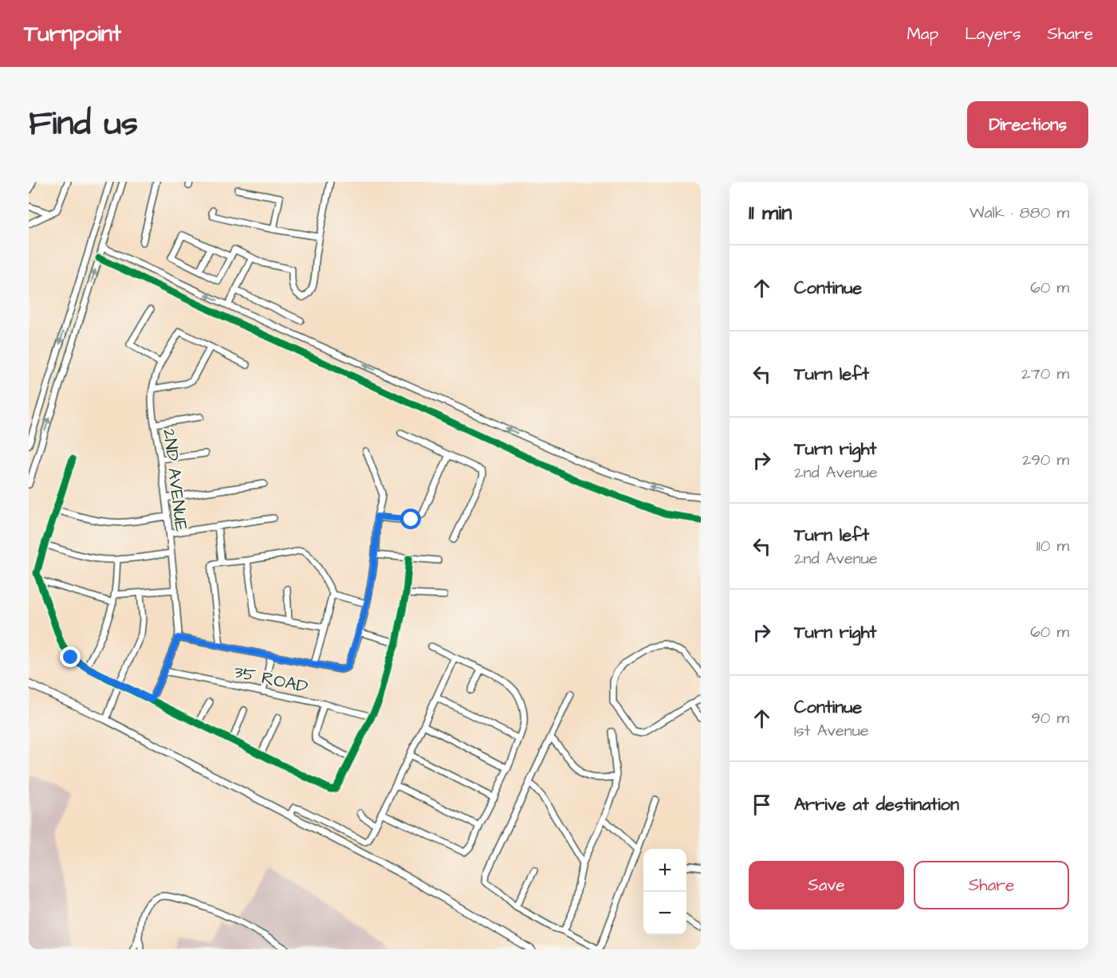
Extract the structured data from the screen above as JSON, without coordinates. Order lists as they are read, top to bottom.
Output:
{
  "streets": {
    "street": ["2ND AVENUE", "35 ROAD"]
  },
  "crossings": [
    ["2ND AVENUE", "35 ROAD"]
  ],
  "page": {
    "header": "Turnpoint",
    "nav": ["Map", "Layers", "Share"],
    "title": "Find us",
    "buttons": [
      "Directions",
      ["Save", "Share"]
    ],
    "heading": ["11 min", "Walk · 880 m"],
    "list": [
      ["Continue", "60 m"],
      ["Turn left", "270 m"],
      ["Turn right", "2nd Avenue", "290 m"],
      ["Turn left", "2nd Avenue", "110 m"],
      ["Turn right", "60 m"],
      ["Continue", "1st Avenue", "90 m"],
      "Arrive at destination"
    ],
    "map_buttons": ["+", "−"]
  }
}
